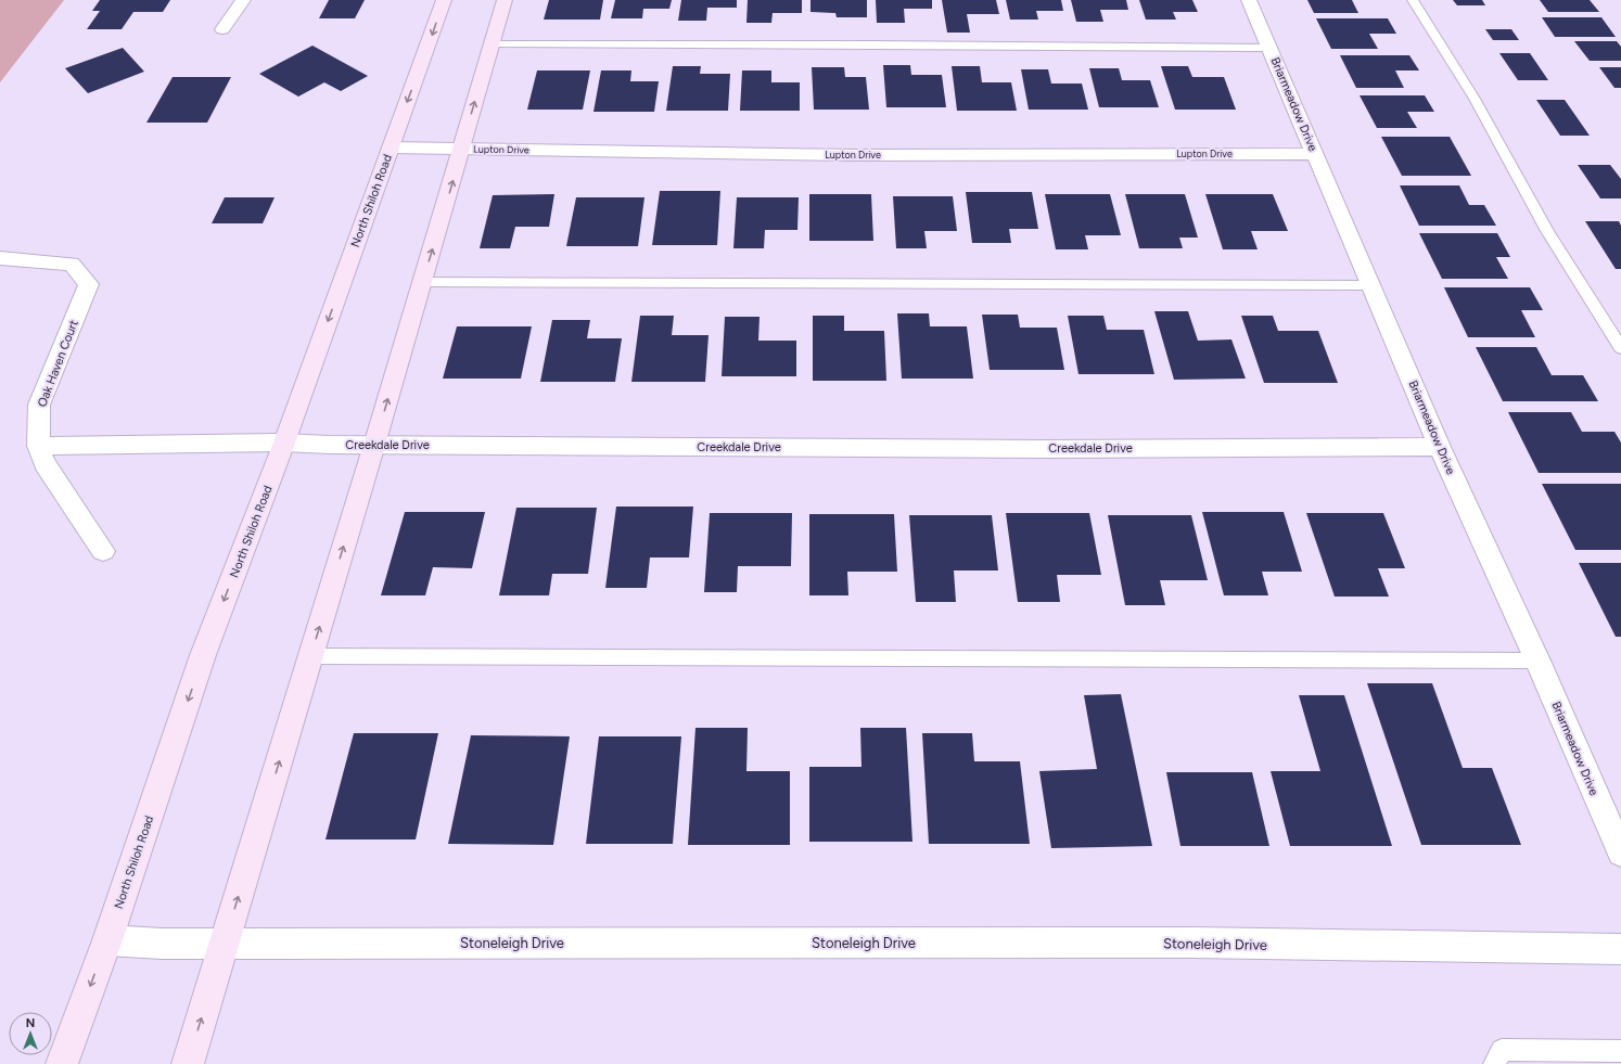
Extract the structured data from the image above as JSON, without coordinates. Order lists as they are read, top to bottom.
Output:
{
  "streets": {
    "main road": ["North Shiloh Road"],
    "street": [
      "Briarmeadow Drive",
      "Lupton Drive",
      "Oak Haven Court",
      "Creekdale Drive",
      "Stoneleigh Drive"
    ]
  },
  "crossings": [
    ["Briarmeadow Drive", "Lupton Drive"],
    ["Briarmeadow Drive", "Creekdale Drive"],
    ["Lupton Drive", "North Shiloh Road"],
    ["North Shiloh Road", "Creekdale Drive"],
    ["North Shiloh Road", "Stoneleigh Drive"],
    ["Oak Haven Court", "Creekdale Drive"]
  ],
  "north": "top"
}
